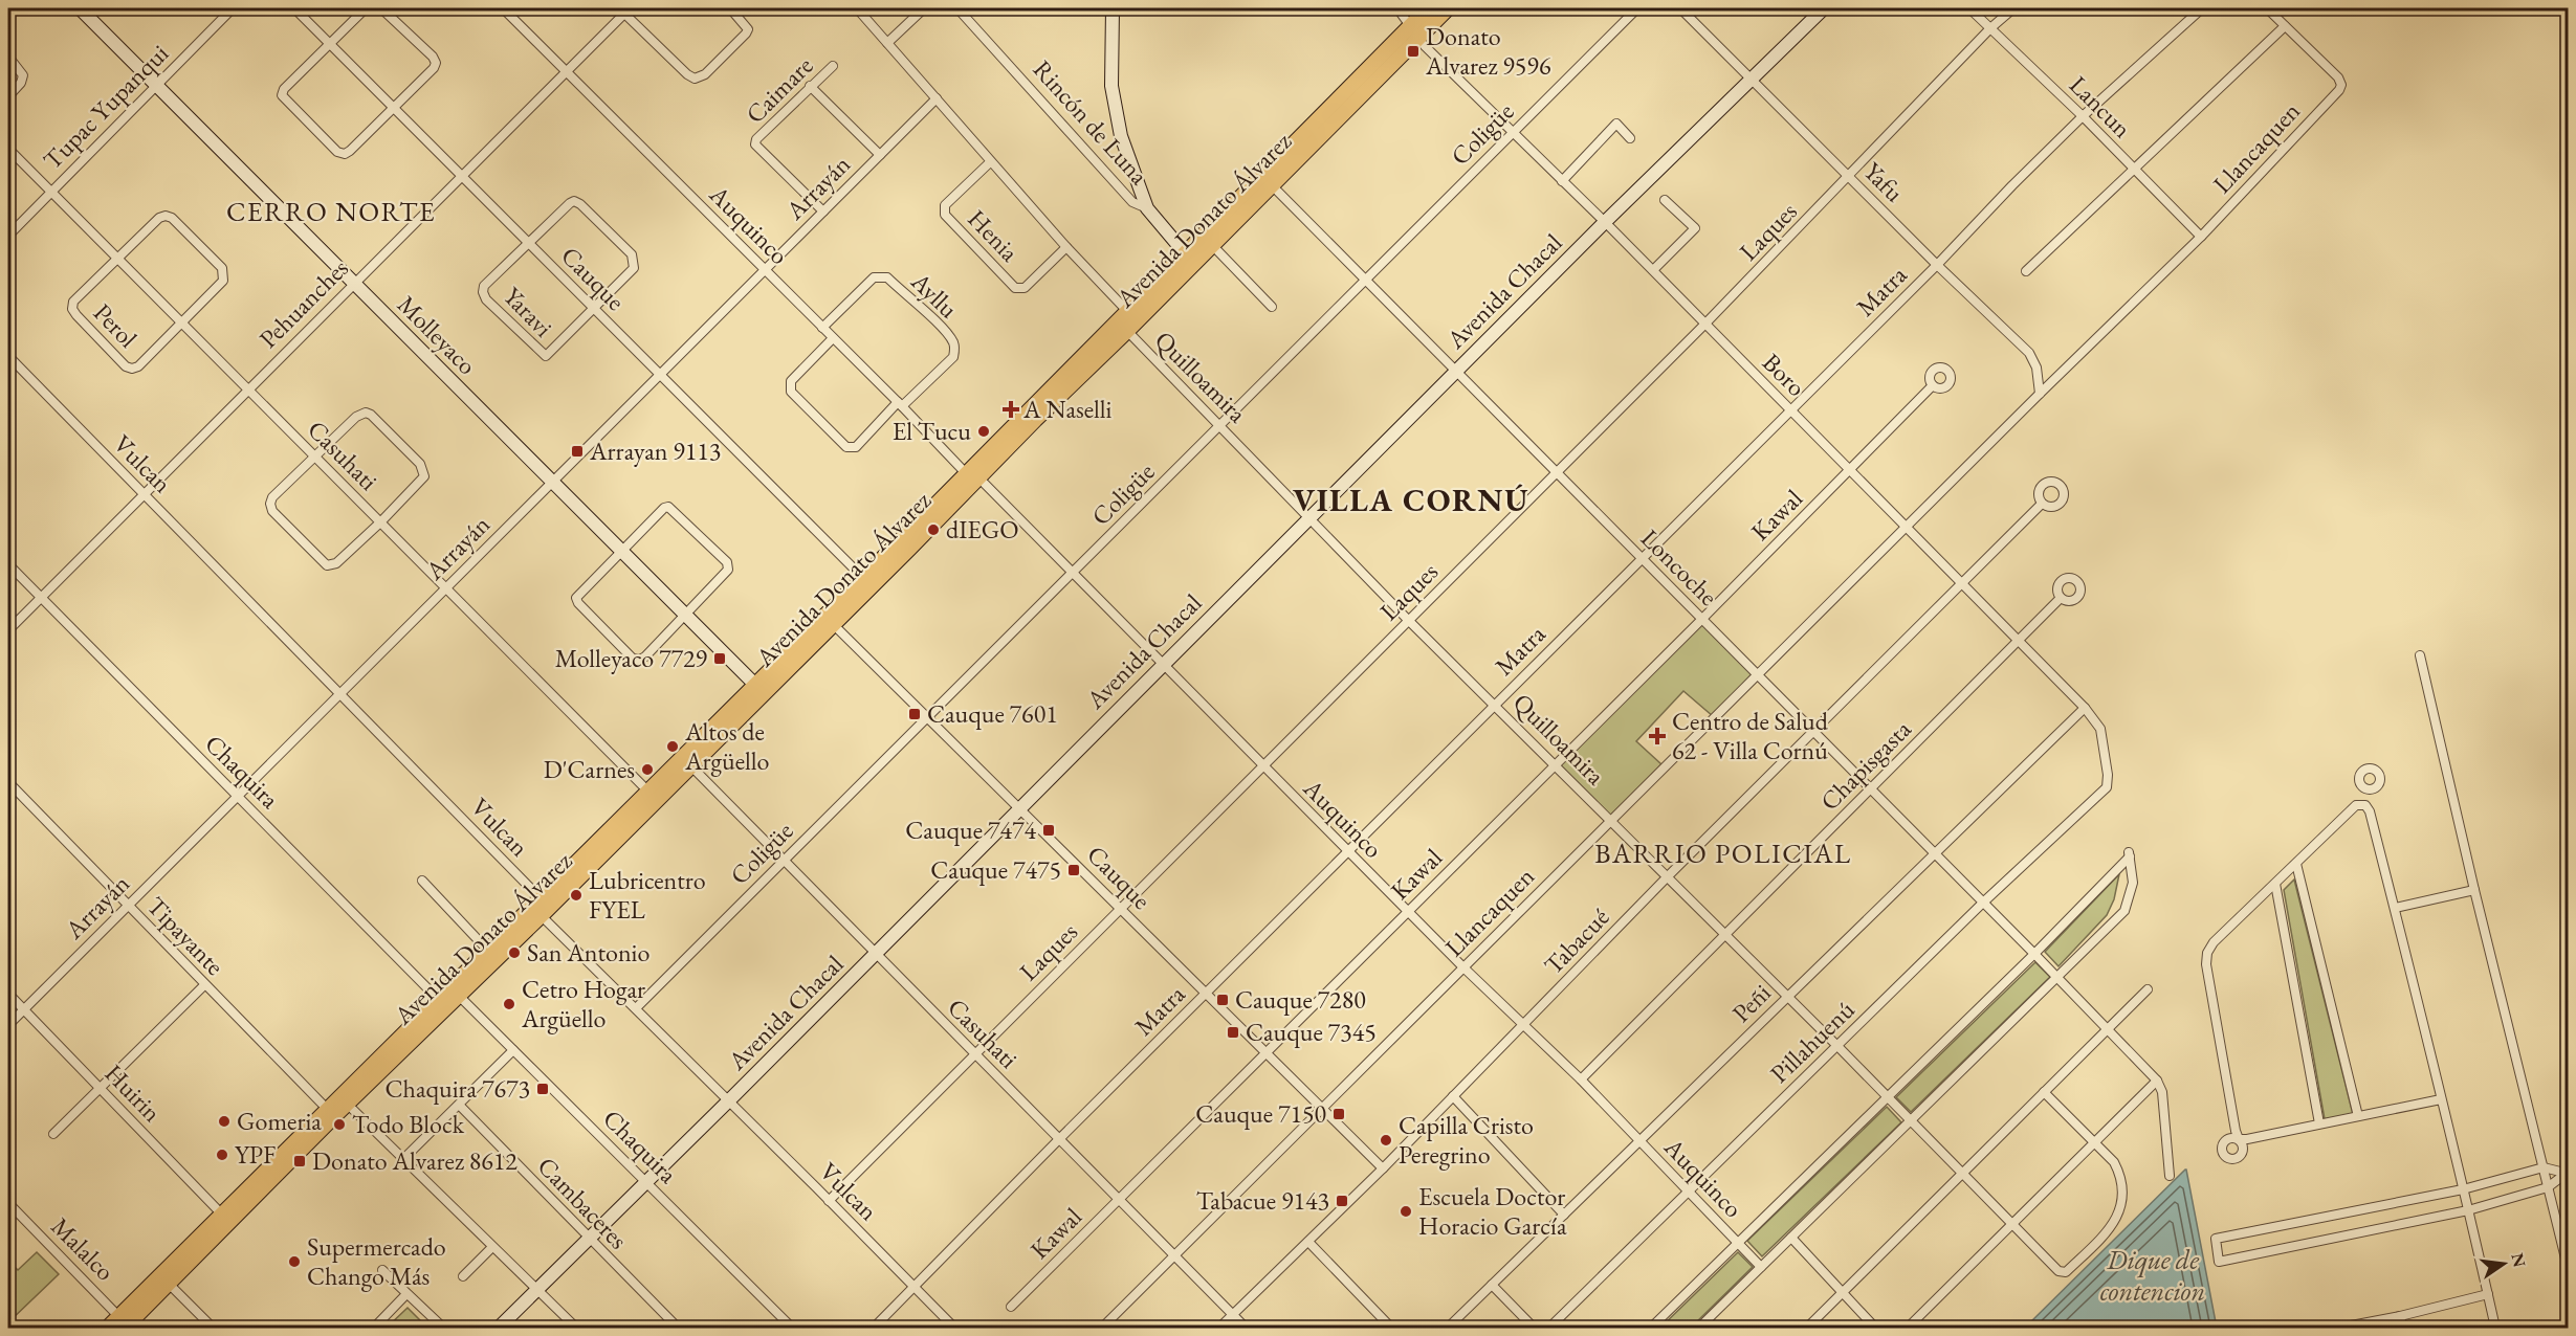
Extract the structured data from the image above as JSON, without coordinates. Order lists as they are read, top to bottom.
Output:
{
  "streets": {
    "main road": [
      "Rincón de Luna",
      "Avenida Donato Álvarez",
      "Avenida Chacal",
      "Molleyaco"
    ],
    "street": [
      "Caimare",
      "Tupac Yupanqui",
      "Lancun",
      "Coligüe",
      "Llancaquen",
      "Yafu",
      "Arrayán",
      "Auquinco",
      "Laques",
      "Henia",
      "Cauque",
      "Matra",
      "Ayllu",
      "Pehuanches",
      "Yaravi",
      "Perol",
      "Boro",
      "Quilloamira",
      "Casuhati",
      "Vulcan",
      "Kawal",
      "Loncoche",
      "Chapisgasta",
      "Chaquira",
      "Tipayante",
      "Tabacué",
      "Peñi",
      "Pillahuenú",
      "Huirin",
      "Cambaceres",
      "Malalco"
    ]
  },
  "crossings": [
    ["Caimare", "Arrayán"],
    ["Tupac Yupanqui", "Molleyaco"],
    ["Tupac Yupanqui", "Casuhati"],
    ["Lancun", "Llancaquen"],
    ["Lancun", "Laques"],
    ["Lancun", "Matra"],
    ["Rincón de Luna", "Avenida Donato Álvarez"],
    ["Coligüe", "Auquinco"],
    ["Coligüe", "Cauque"],
    ["Coligüe", "Boro"],
    ["Coligüe", "Quilloamira"],
    ["Coligüe", "Casuhati"],
    ["Coligüe", "Vulcan"],
    ["Coligüe", "Loncoche"],
    ["Llancaquen", "Yafu"],
    ["Llancaquen", "Auquinco"],
    ["Llancaquen", "Cauque"],
    ["Llancaquen", "Boro"],
    ["Llancaquen", "Quilloamira"],
    ["Llancaquen", "Casuhati"],
    ["Llancaquen", "Loncoche"],
    ["Yafu", "Laques"],
    ["Yafu", "Avenida Chacal"],
    ["Yafu", "Matra"],
    ["Arrayán", "Auquinco"],
    ["Arrayán", "Cauque"],
    ["Arrayán", "Molleyaco"],
    ["Arrayán", "Casuhati"],
    ["Arrayán", "Vulcan"],
    ["Arrayán", "Chaquira"],
    ["Arrayán", "Tipayante"],
    ["Arrayán", "Huirin"],
    ["Avenida Donato Álvarez", "Auquinco"],
    ["Avenida Donato Álvarez", "Cauque"],
    ["Avenida Donato Álvarez", "Molleyaco"],
    ["Avenida Donato Álvarez", "Boro"],
    ["Avenida Donato Álvarez", "Quilloamira"],
    ["Avenida Donato Álvarez", "Casuhati"],
    ["Avenida Donato Álvarez", "Vulcan"],
    ["Avenida Donato Álvarez", "Loncoche"],
    ["Avenida Donato Álvarez", "Chaquira"],
    ["Avenida Donato Álvarez", "Tipayante"],
    ["Avenida Donato Álvarez", "Huirin"],
    ["Avenida Donato Álvarez", "Malalco"],
    ["Auquinco", "Laques"],
    ["Auquinco", "Avenida Chacal"],
    ["Auquinco", "Matra"],
    ["Auquinco", "Ayllu"],
    ["Auquinco", "Pehuanches"],
    ["Auquinco", "Kawal"],
    ["Auquinco", "Chapisgasta"],
    ["Auquinco", "Tabacué"],
    ["Auquinco", "Peñi"],
    ["Auquinco", "Pillahuenú"],
    ["Laques", "Cauque"],
    ["Laques", "Boro"],
    ["Laques", "Quilloamira"],
    ["Laques", "Casuhati"],
    ["Laques", "Vulcan"],
    ["Laques", "Loncoche"],
    ["Cauque", "Avenida Chacal"],
    ["Cauque", "Matra"],
    ["Cauque", "Pehuanches"],
    ["Cauque", "Yaravi"],
    ["Cauque", "Kawal"],
    ["Cauque", "Tabacué"],
    ["Avenida Chacal", "Boro"],
    ["Avenida Chacal", "Quilloamira"],
    ["Avenida Chacal", "Casuhati"],
    ["Avenida Chacal", "Vulcan"],
    ["Avenida Chacal", "Loncoche"],
    ["Avenida Chacal", "Chaquira"],
    ["Avenida Chacal", "Cambaceres"],
    ["Matra", "Boro"],
    ["Matra", "Quilloamira"],
    ["Matra", "Casuhati"],
    ["Matra", "Vulcan"],
    ["Matra", "Loncoche"],
    ["Pehuanches", "Molleyaco"],
    ["Pehuanches", "Casuhati"],
    ["Pehuanches", "Vulcan"],
    ["Pehuanches", "Chaquira"],
    ["Perol", "Casuhati"],
    ["Boro", "Kawal"],
    ["Boro", "Chapisgasta"],
    ["Boro", "Tabacué"],
    ["Boro", "Peñi"],
    ["Boro", "Pillahuenú"],
    ["Quilloamira", "Kawal"],
    ["Quilloamira", "Chapisgasta"],
    ["Quilloamira", "Tabacué"],
    ["Quilloamira", "Peñi"],
    ["Quilloamira", "Pillahuenú"],
    ["Casuhati", "Kawal"],
    ["Casuhati", "Tabacué"],
    ["Kawal", "Loncoche"],
    ["Loncoche", "Chapisgasta"],
    ["Loncoche", "Tabacué"],
    ["Loncoche", "Peñi"],
    ["Loncoche", "Pillahuenú"]
  ],
  "districts": ["CERRO NORTE", "VILLA CORNÚ", "BARRIO POLICIAL"],
  "water": ["Dique de contencion"],
  "places": {
    "transit": [
      "Donato Alvarez 9596",
      "Arrayan 9113",
      "Molleyaco 7729",
      "Cauque 7601",
      "Cauque 7474",
      "Cauque 7475",
      "Cauque 7280",
      "Cauque 7345",
      "Chaquira 7673",
      "Cauque 7150",
      "Donato Alvarez 8612",
      "Tabacue 9143"
    ],
    "health": ["A Naselli", "Centro de Salud 62 - Villa Cornú"],
    "other": [
      "El Tucu",
      "dIEGO",
      "Altos de Argüello",
      "D'Carnes",
      "Lubricentro FYEL",
      "San Antonio",
      "Cetro Hogar Argüello",
      "Gomeria",
      "Todo Block",
      "Capilla Cristo Peregrino",
      "YPF",
      "Escuela Doctor Horacio García",
      "Supermercado Chango Más"
    ]
  },
  "north": "right"
}
